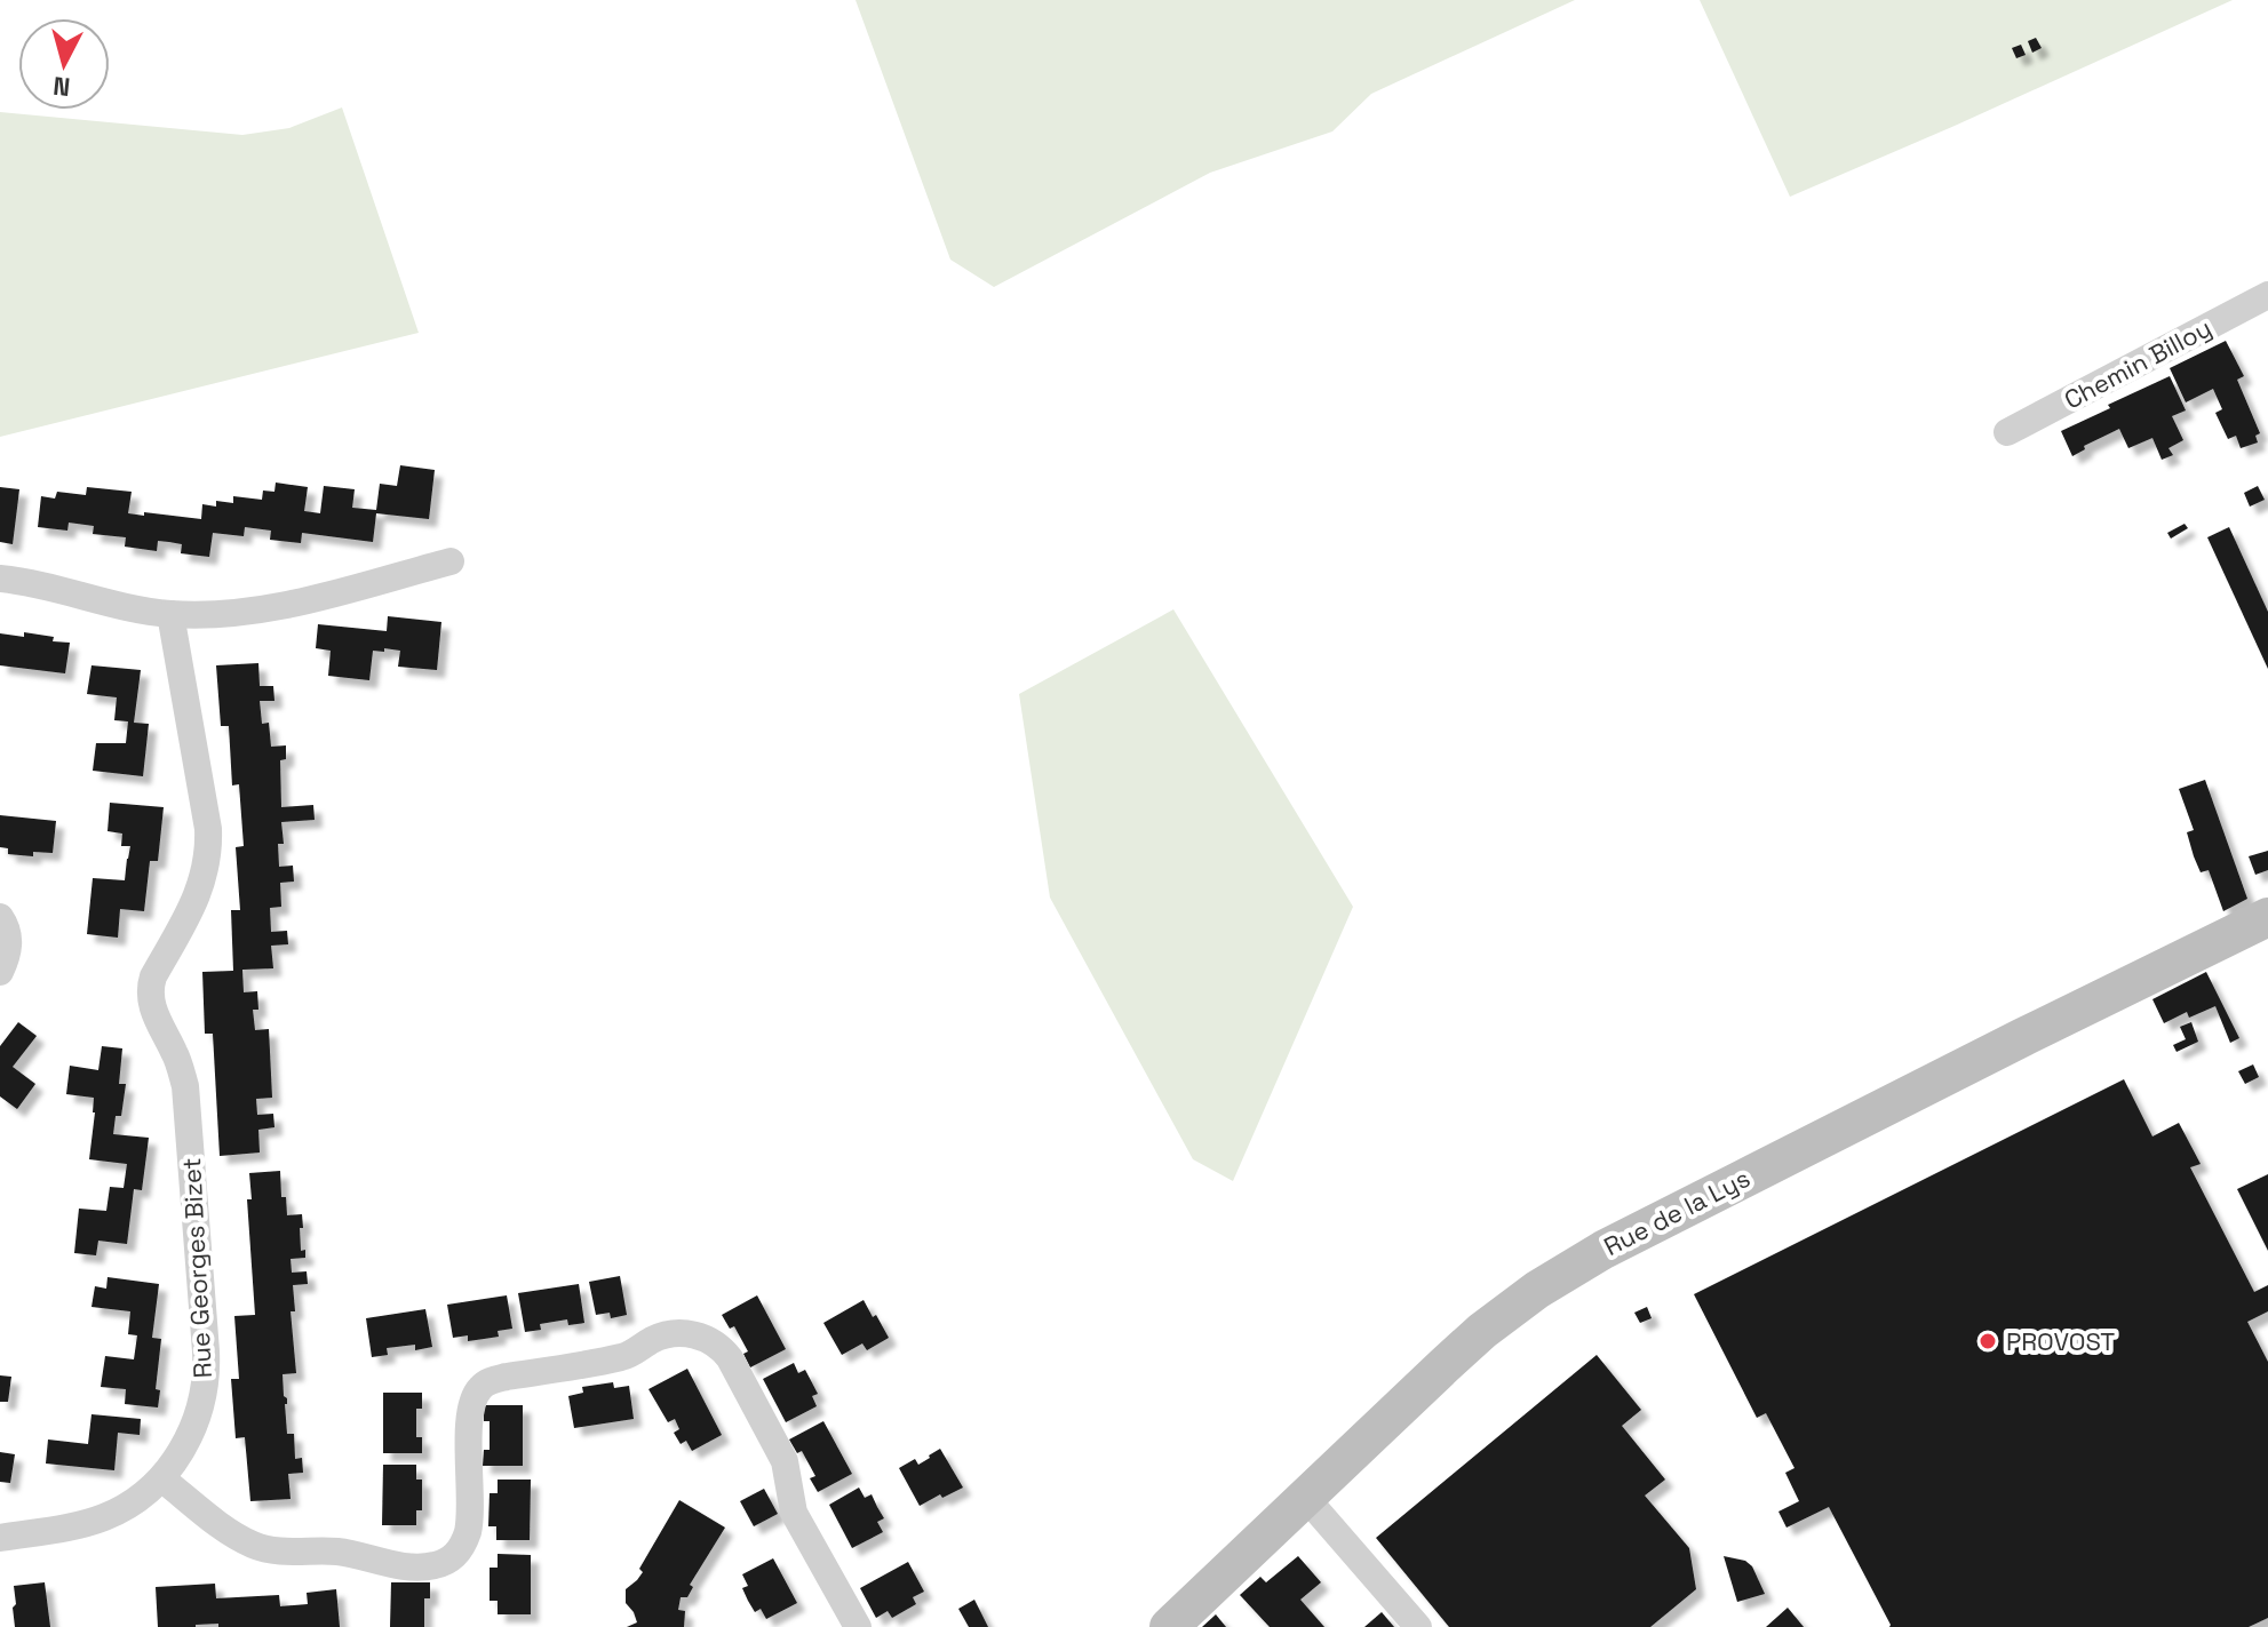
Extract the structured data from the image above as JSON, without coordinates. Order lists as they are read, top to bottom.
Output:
{
  "streets": {
    "main road": ["Rue de la Lys"],
    "street": ["Chemin Billoy", "Rue Georges Bizet"]
  },
  "places": ["PROVOST"],
  "north": "bottom"
}
